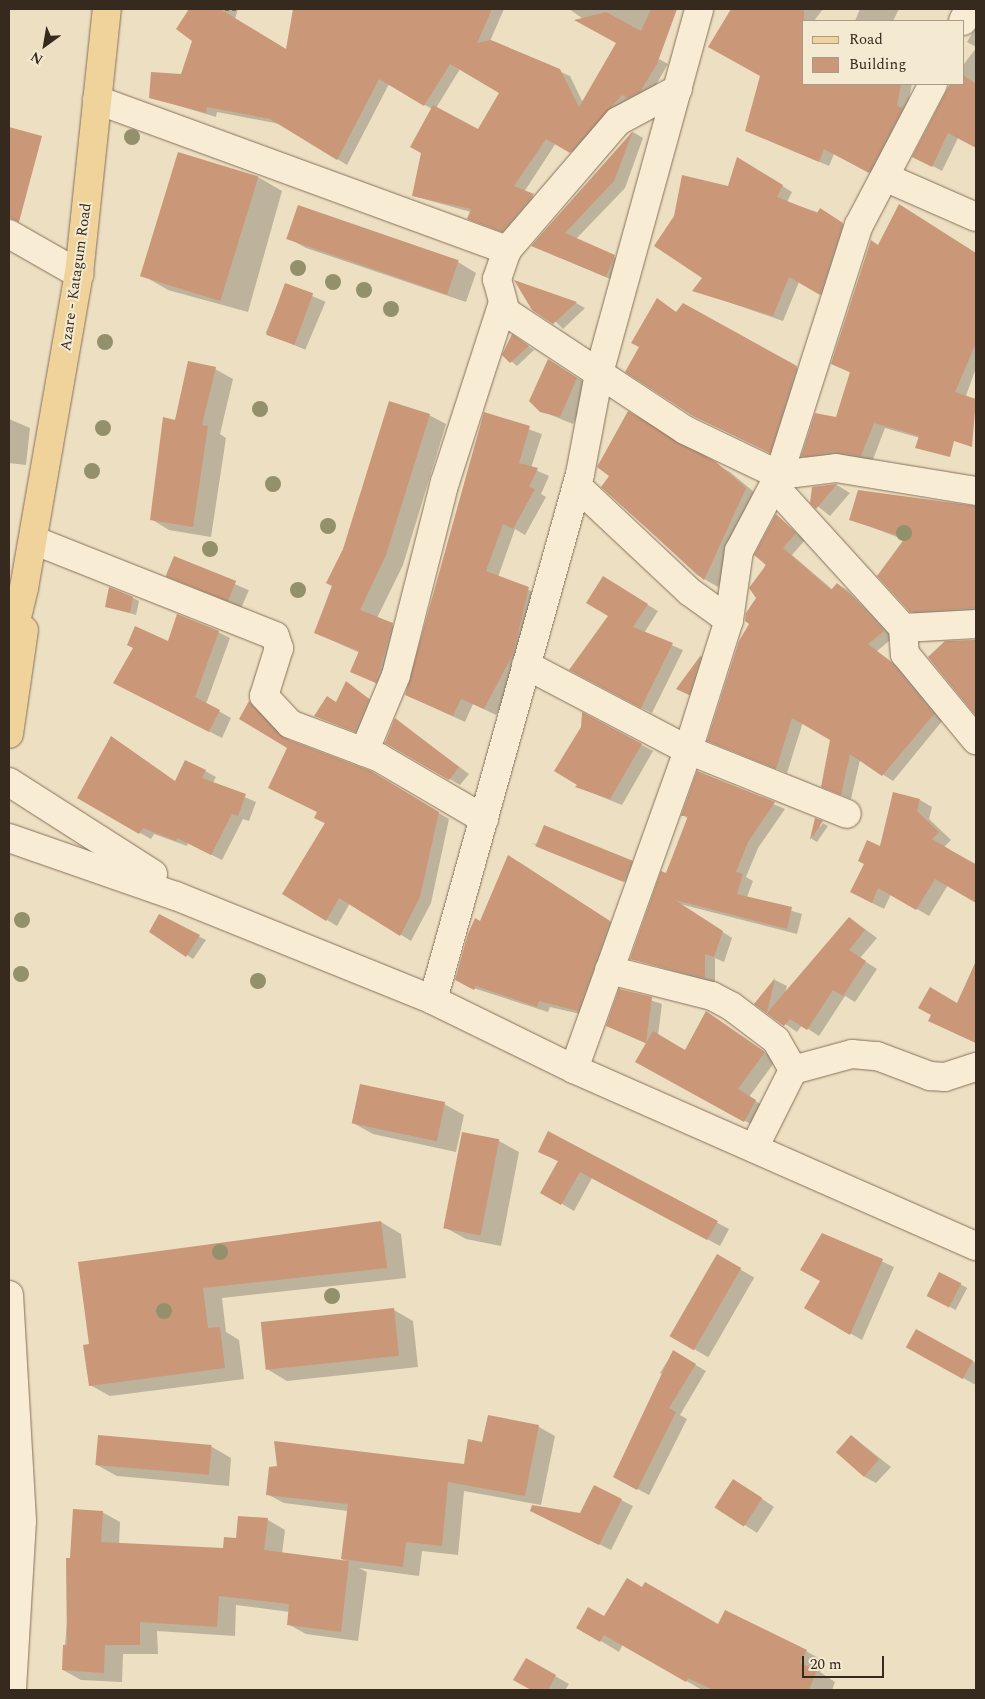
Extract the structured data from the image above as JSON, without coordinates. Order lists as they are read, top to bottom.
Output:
{
  "streets": {
    "main road": ["Azare - Katagum Road"]
  },
  "legend": ["Road", "Building"],
  "scale_bar": "20 m",
  "north": "bottom left"
}
